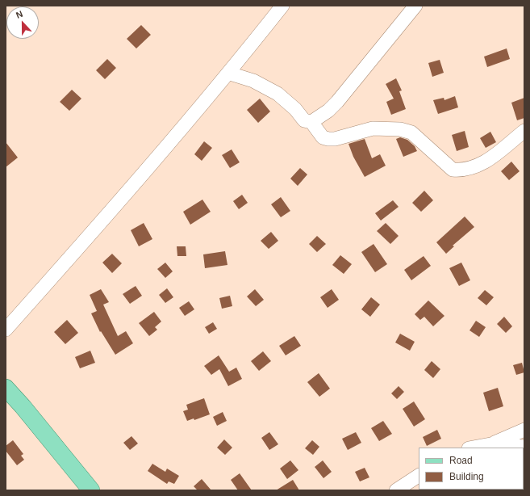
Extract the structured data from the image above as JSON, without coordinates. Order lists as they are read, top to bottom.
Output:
{
  "legend": ["Road", "Building"],
  "north": "top"
}
